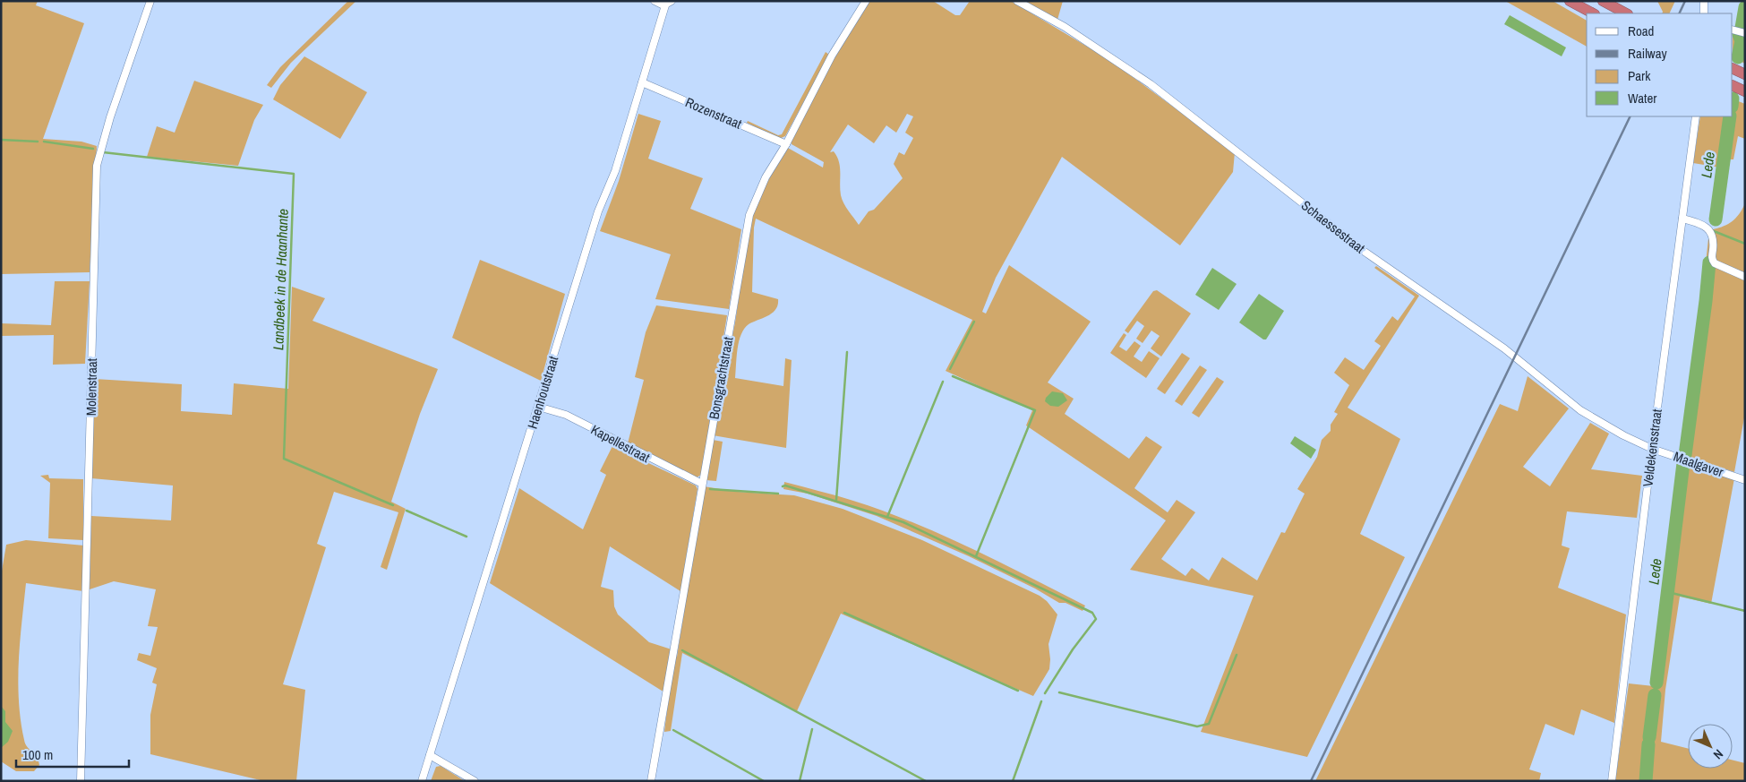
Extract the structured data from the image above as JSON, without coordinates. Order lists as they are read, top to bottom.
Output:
{
  "streets": {
    "street": [
      "Rozenstraat",
      "Schaessestraat",
      "Bonsgrachtstraat",
      "Molenstraat",
      "Haenhoutstraat",
      "Kapellestraat",
      "Veldekensstraat",
      "Maalgaver"
    ]
  },
  "crossings": [
    ["Rozenstraat", "Bonsgrachtstraat"],
    ["Rozenstraat", "Haenhoutstraat"],
    ["Schaessestraat", "Veldekensstraat"],
    ["Schaessestraat", "Maalgaver"],
    ["Bonsgrachtstraat", "Kapellestraat"],
    ["Haenhoutstraat", "Kapellestraat"],
    ["Veldekensstraat", "Maalgaver"]
  ],
  "water": ["Lede", "Landbeek in de Haanhante"],
  "legend": [
    "Road",
    "Railway",
    "Park",
    "Water"
  ],
  "scale_bar": "100 m",
  "north": "bottom right"
}
